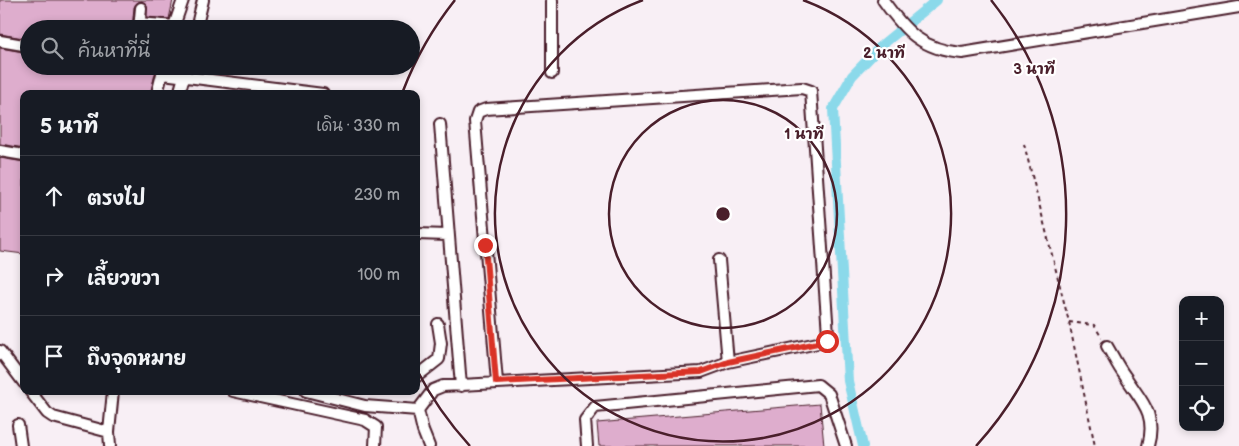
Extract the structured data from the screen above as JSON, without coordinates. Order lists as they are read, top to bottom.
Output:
{
  "page": {
    "search": "ค้นหาที่นี่",
    "heading": ["5 นาที", "เดิน · 330 m"],
    "list": [
      ["ตรงไป", "230 m"],
      ["เลี้ยวขวา", "100 m"],
      "ถึงจุดหมาย"
    ],
    "map_buttons": ["+", "−"]
  },
  "rings": ["2 นาที", "3 นาที", "1 นาที"]
}
